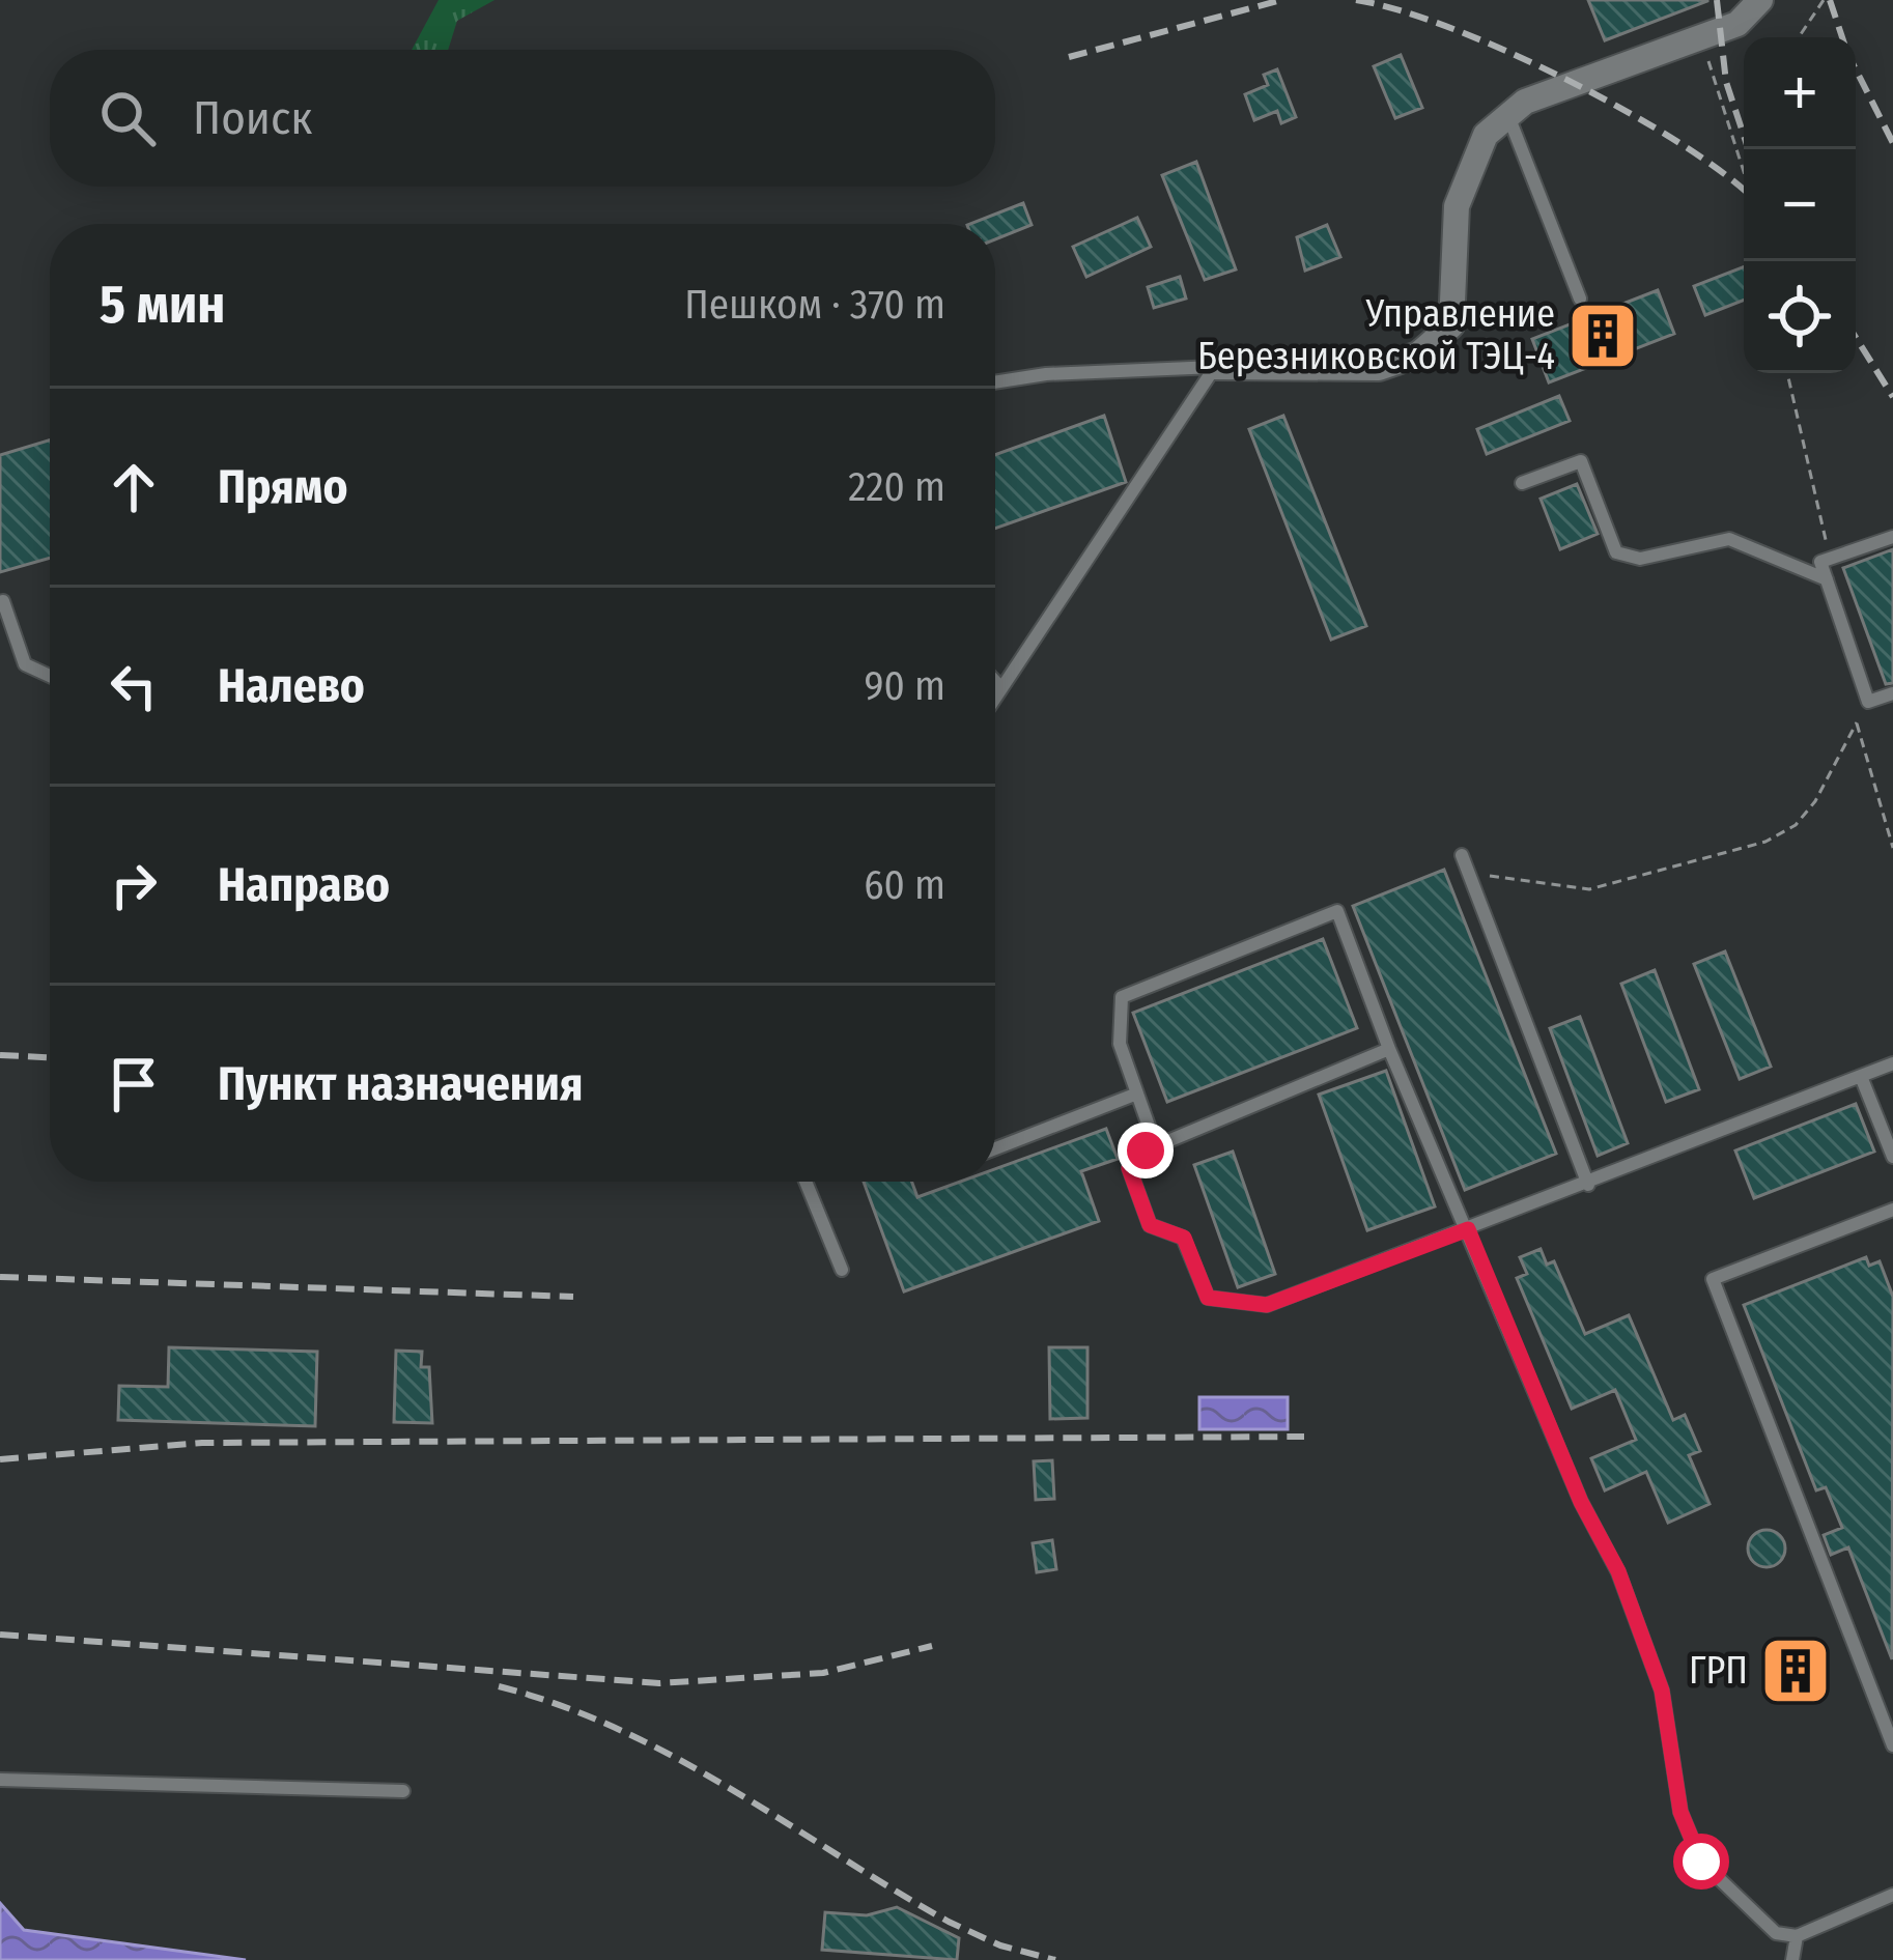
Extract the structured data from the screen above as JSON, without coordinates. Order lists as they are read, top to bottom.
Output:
{
  "places": {
    "building": ["Управление Березниковской ТЭЦ-4", "ГРП"]
  },
  "page": {
    "map_buttons": ["+", "−"],
    "search": "Поиск",
    "heading": ["5 мин", "Пешком · 370 m"],
    "list": [
      ["Прямо", "220 m"],
      ["Налево", "90 m"],
      ["Направо", "60 m"],
      "Пункт назначения"
    ]
  }
}
